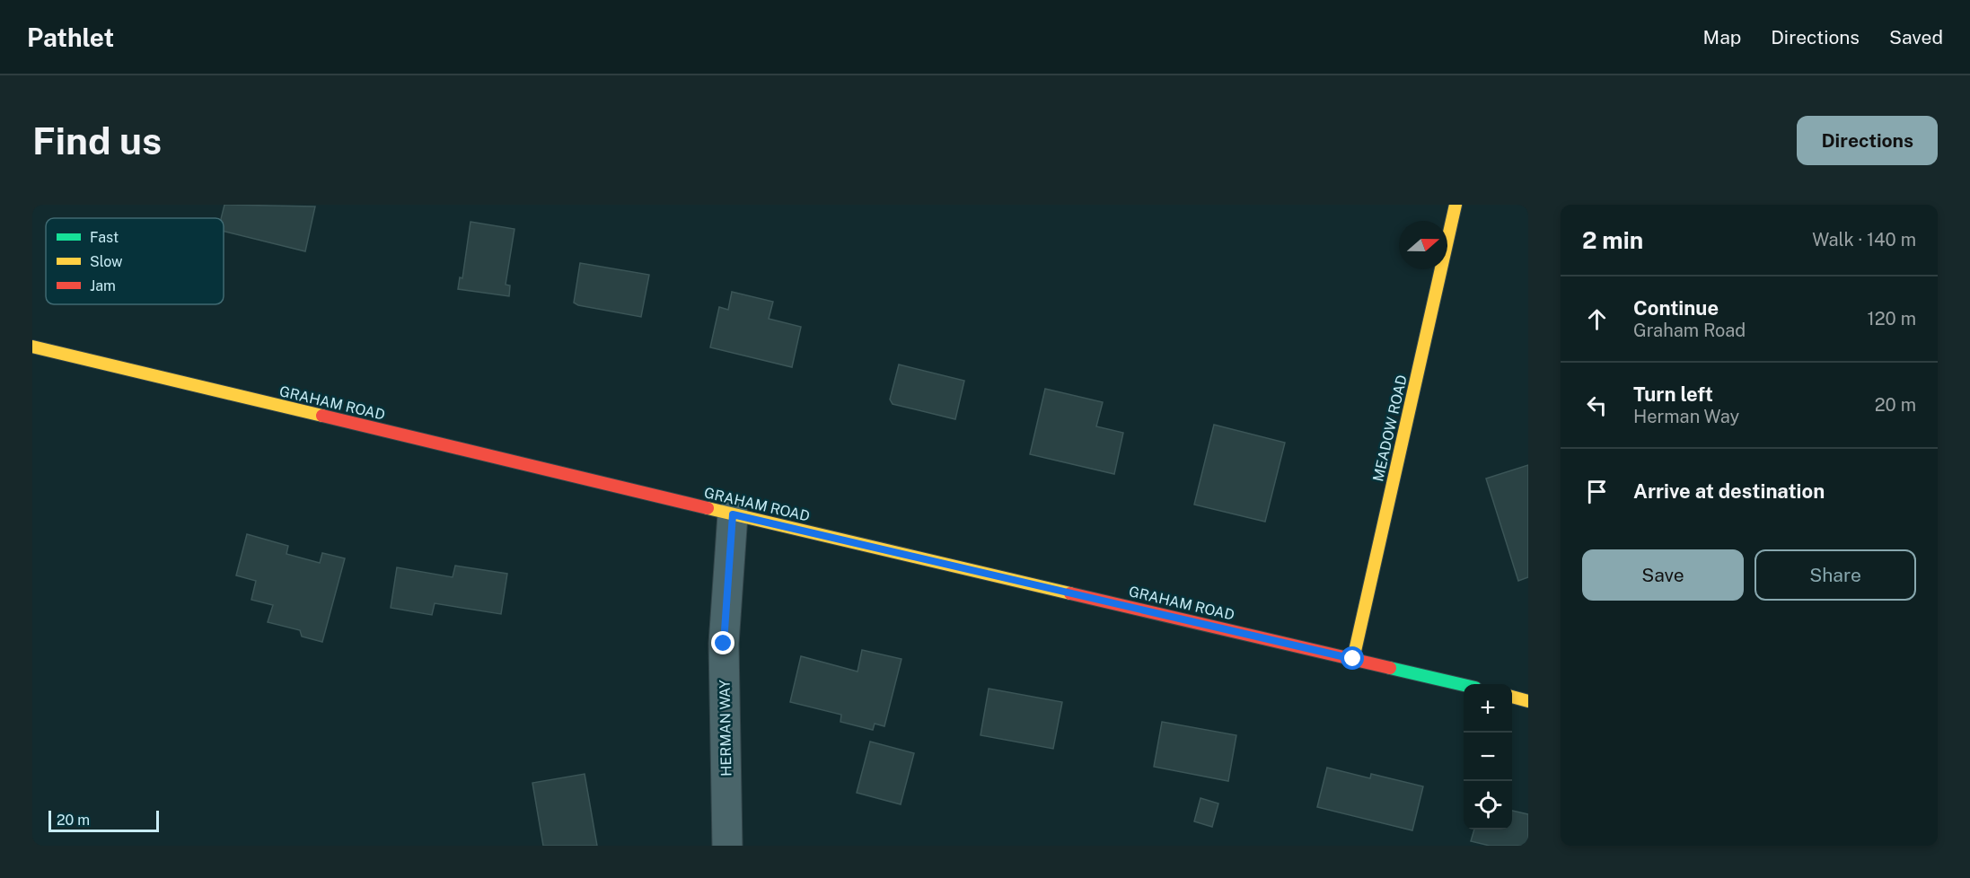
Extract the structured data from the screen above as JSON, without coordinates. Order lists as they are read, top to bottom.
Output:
{
  "streets": {
    "street": ["GRAHAM ROAD", "MEADOW ROAD", "HERMAN WAY"]
  },
  "crossings": [
    ["GRAHAM ROAD", "MEADOW ROAD"],
    ["GRAHAM ROAD", "HERMAN WAY"]
  ],
  "legend": ["Fast", "Slow", "Jam"],
  "scale_bar": "20 m",
  "north": "right",
  "page": {
    "header": "Pathlet",
    "nav": ["Map", "Directions", "Saved"],
    "buttons": [
      "Directions",
      ["Save", "Share"]
    ],
    "title": "Find us",
    "heading": ["2 min", "Walk · 140 m"],
    "list": [
      ["Continue", "Graham Road", "120 m"],
      ["Turn left", "Herman Way", "20 m"],
      "Arrive at destination"
    ],
    "map_buttons": ["+", "−"],
    "scale": "20 m"
  }
}
